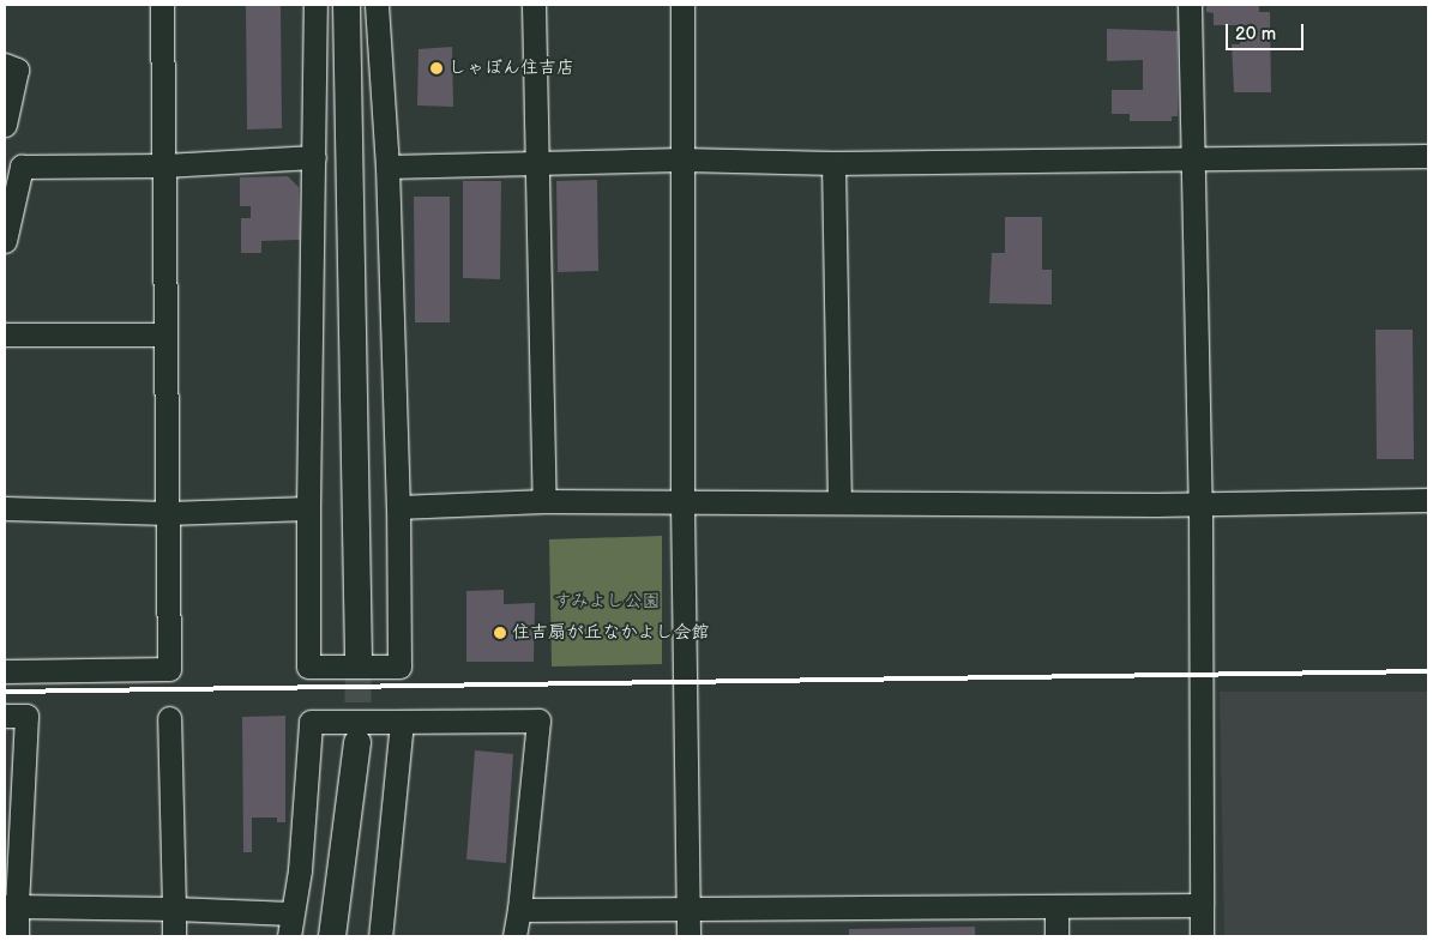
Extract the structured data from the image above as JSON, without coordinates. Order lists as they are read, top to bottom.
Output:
{
  "parks": ["すみよし公園"],
  "places": ["しゃぼん住吉店", "住吉扇が丘なかよし会館"],
  "scale_bar": "20 m"
}
